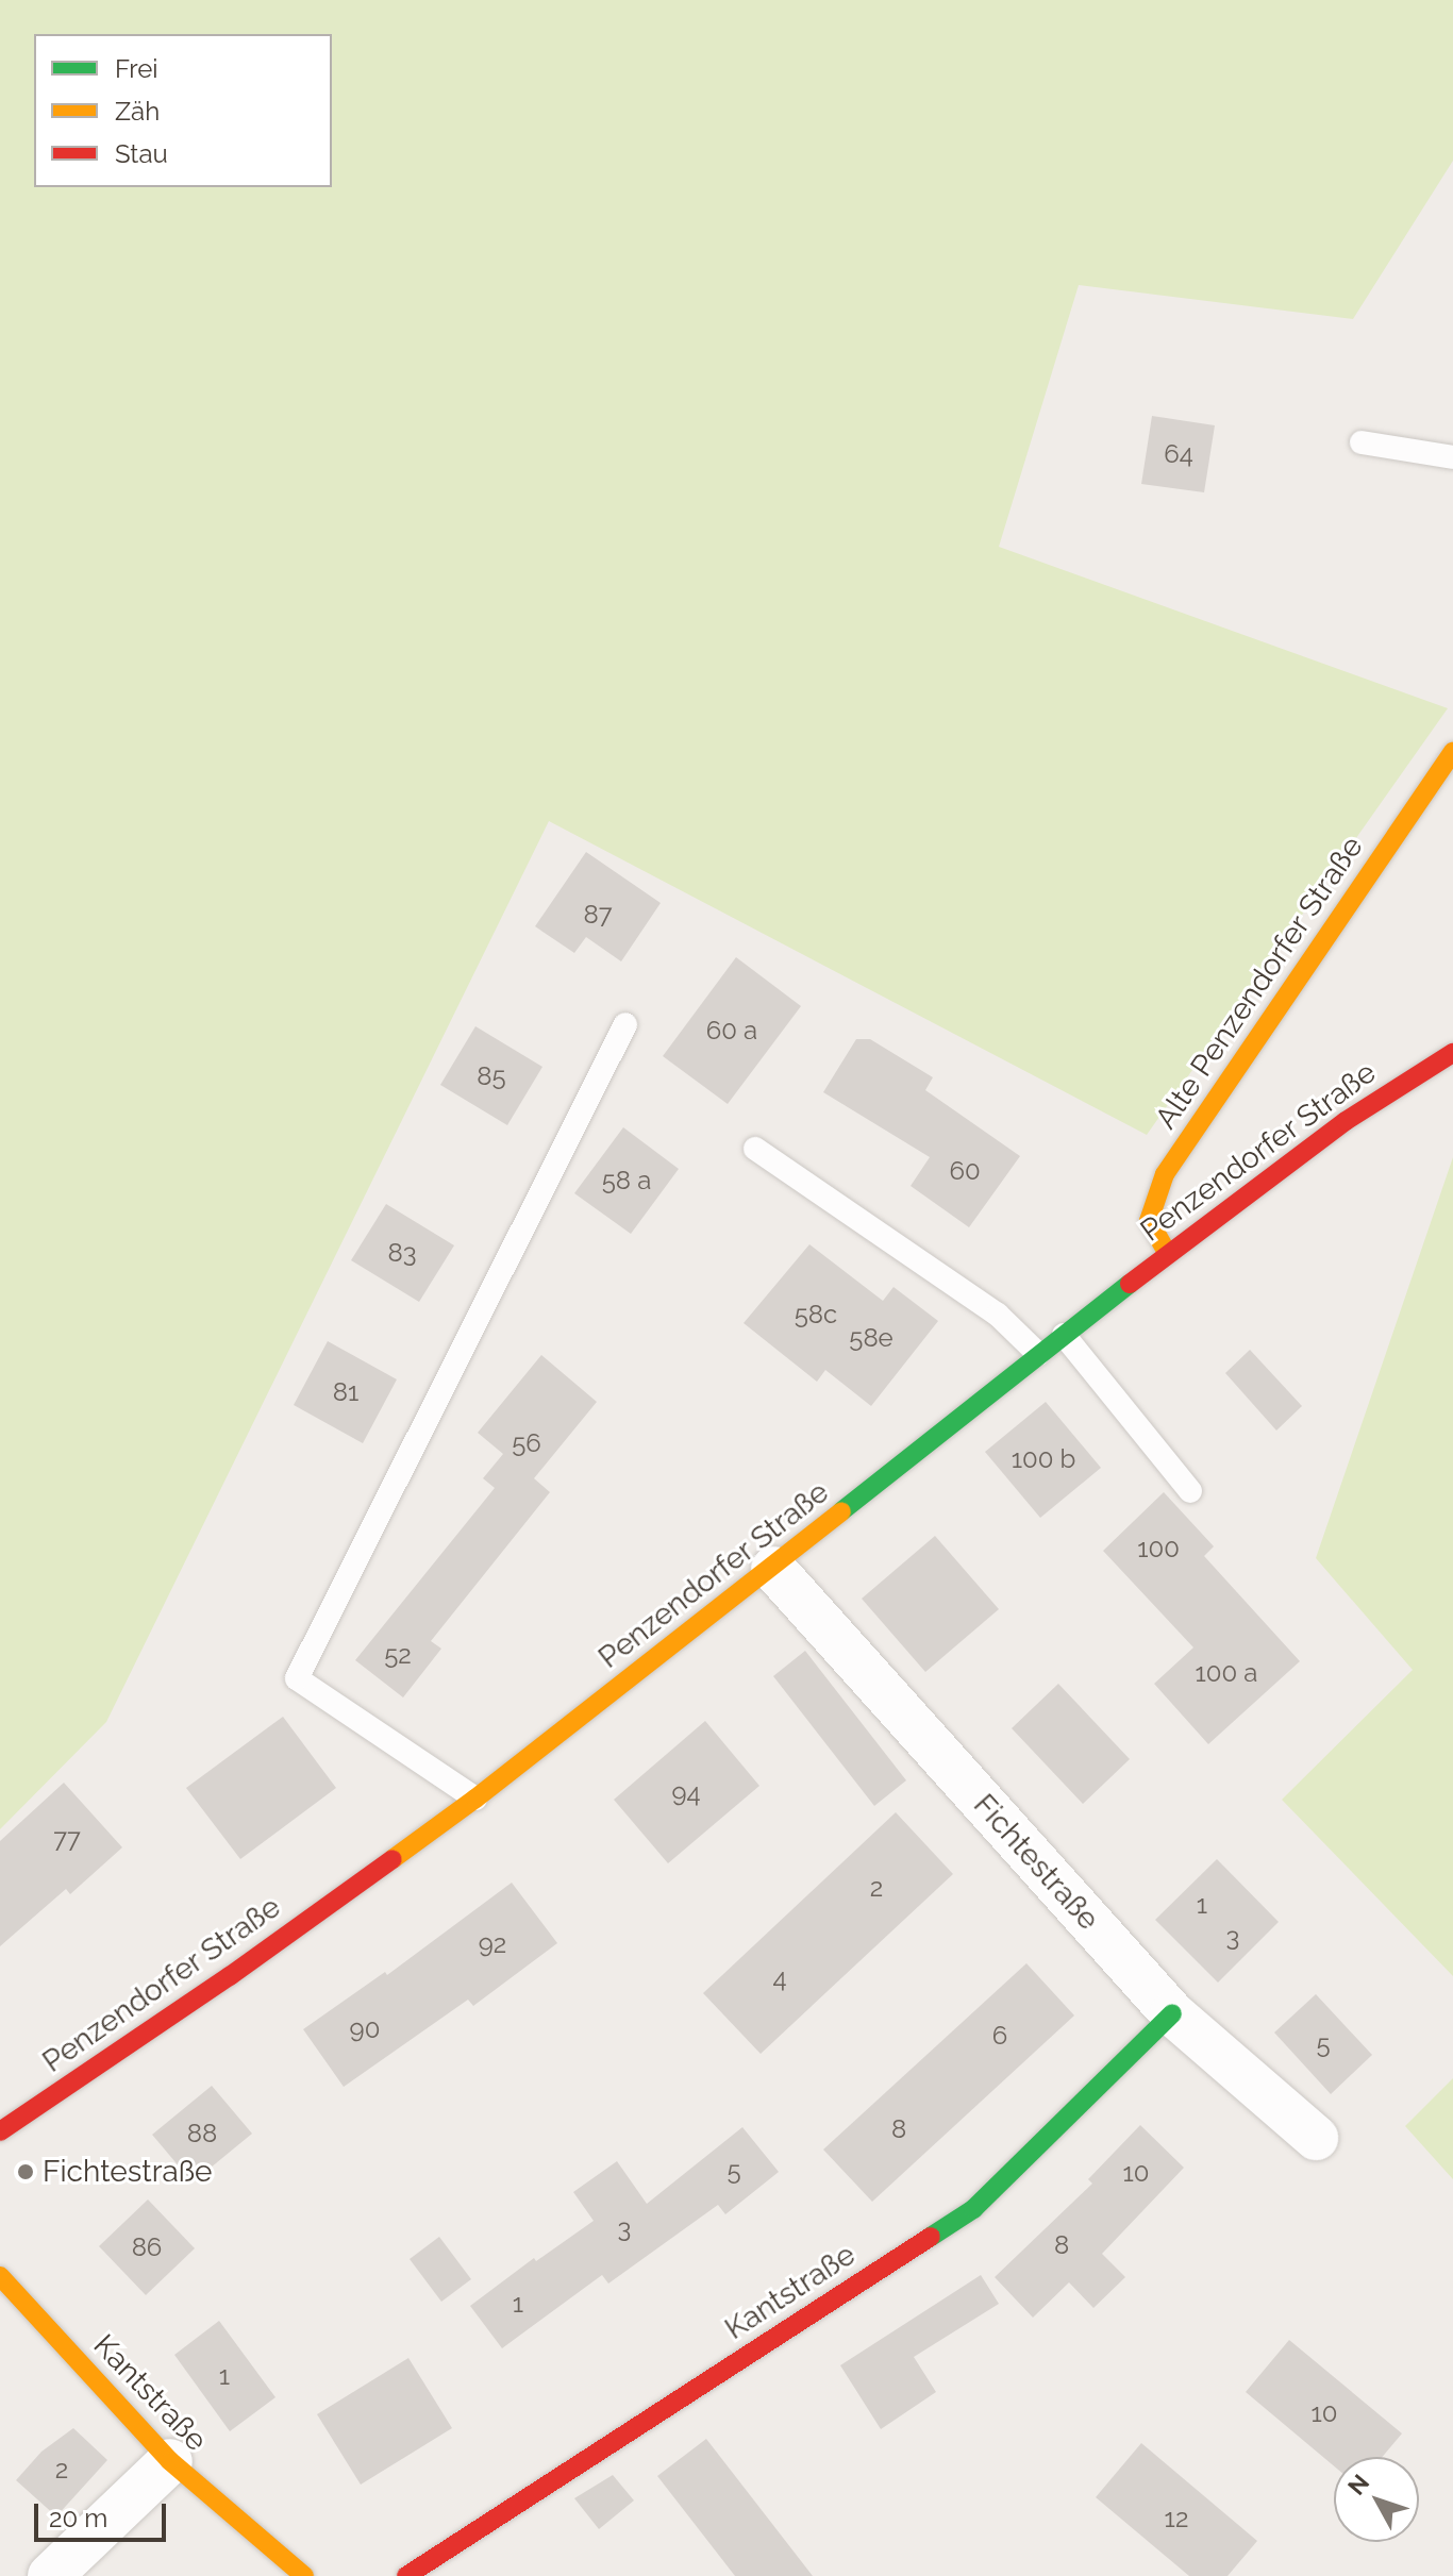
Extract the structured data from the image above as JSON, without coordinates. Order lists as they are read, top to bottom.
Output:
{
  "streets": {
    "street": [
      "Alte Penzendorfer Straße",
      "Penzendorfer Straße",
      "Fichtestraße",
      "Kantstraße"
    ]
  },
  "crossings": [
    ["Alte Penzendorfer Straße", "Penzendorfer Straße"],
    ["Penzendorfer Straße", "Fichtestraße"],
    ["Fichtestraße", "Kantstraße"]
  ],
  "places": ["Fichtestraße"],
  "house_numbers": [
    "64",
    "87",
    "60 a",
    "85",
    "60",
    "58 a",
    "83",
    "58c",
    "58e",
    "81",
    "56",
    "100 b",
    "100",
    "52",
    "100 a",
    "94",
    "77",
    "2",
    "1",
    "3",
    "92",
    "4",
    "90",
    "6",
    "5",
    "8",
    "88",
    "5",
    "10",
    "3",
    "8",
    "86",
    "1",
    "1",
    "10",
    "2",
    "12"
  ],
  "legend": ["Frei", "Zäh", "Stau"],
  "scale_bar": "20 m",
  "north": "top left"
}
